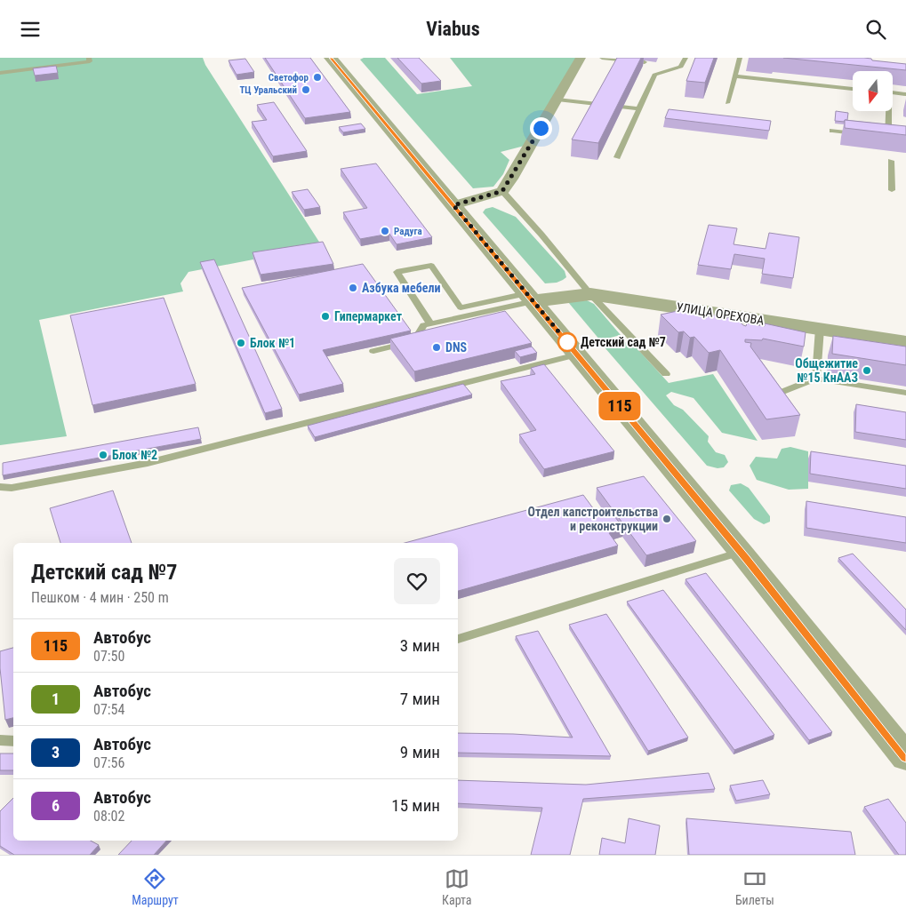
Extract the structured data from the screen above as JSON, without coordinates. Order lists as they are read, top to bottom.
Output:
{
  "streets": {
    "street": ["УЛИЦА ОРЕХОВА"]
  },
  "places": [
    "Светофор",
    "ТЦ Уральский",
    "Радуга",
    "Азбука мебели",
    "Гипермаркет",
    "Детский сад №7",
    "Блок №1",
    "DNS",
    "Общежитие №15 КнААЗ",
    "Блок №2",
    "Отдел капстроительства и реконструкции"
  ],
  "lines": ["bus line 115"],
  "north": "bottom",
  "page": {
    "header": "Viabus",
    "on_map": "115",
    "heading": ["Детский сад №7", "Пешком · 4 мин · 250 m"],
    "list": [
      {
        "mark": "115",
        "name": "Автобус",
        "note": "07:50",
        "value": "3 мин"
      },
      {
        "mark": "1",
        "name": "Автобус",
        "note": "07:54",
        "value": "7 мин"
      },
      {
        "mark": "3",
        "name": "Автобус",
        "note": "07:56",
        "value": "9 мин"
      },
      {
        "mark": "6",
        "name": "Автобус",
        "note": "08:02",
        "value": "15 мин"
      }
    ],
    "tabs": ["Маршрут", "Карта", "Билеты"]
  }
}
